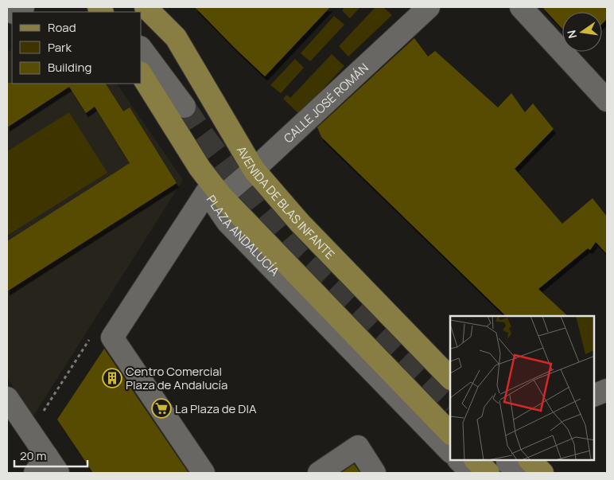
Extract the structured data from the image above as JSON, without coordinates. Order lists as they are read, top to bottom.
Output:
{
  "streets": {
    "main road": ["AVENIDA DE BLAS INFANTE"],
    "street": ["CALLE JOSÉ ROMÁN", "PLAZA ANDALUCÍA"]
  },
  "crossings": [
    ["CALLE JOSÉ ROMÁN", "AVENIDA DE BLAS INFANTE"]
  ],
  "places": {
    "building": ["Centro Comercial Plaza de Andalucía"],
    "supermarket": ["La Plaza de DIA"]
  },
  "legend": ["Road", "Park", "Building"],
  "scale_bar": "20 m",
  "north": "left"
}
